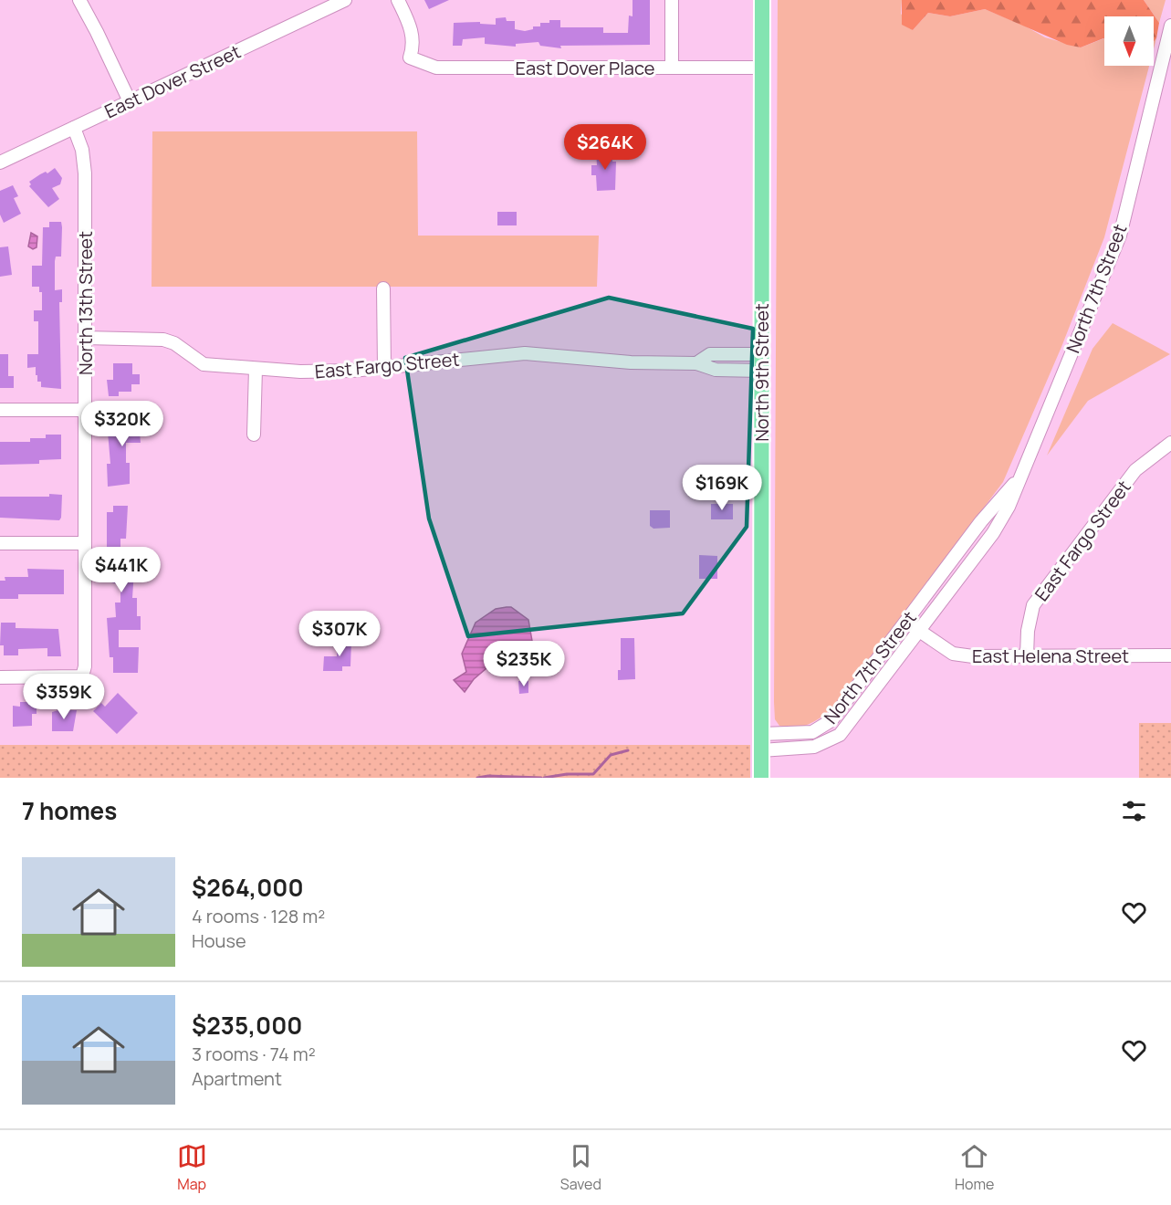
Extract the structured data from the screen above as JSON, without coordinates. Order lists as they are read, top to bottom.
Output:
{
  "streets": {
    "main road": ["North 9th Street"],
    "street": [
      "East Dover Place",
      "East Dover Street",
      "North 7th Street",
      "North 13th Street",
      "East Fargo Street",
      "East Helena Street"
    ]
  },
  "crossings": [
    ["East Dover Place", "North 9th Street"],
    ["East Dover Street", "North 13th Street"],
    ["North 7th Street", "North 9th Street"],
    ["North 7th Street", "East Helena Street"],
    ["North 13th Street", "East Fargo Street"],
    ["East Fargo Street", "North 9th Street"],
    ["East Fargo Street", "East Helena Street"]
  ],
  "north": "bottom",
  "page": {
    "price": [
      "$264K",
      "$320K",
      "$169K",
      "$441K",
      "$307K",
      "$235K",
      "$359K"
    ],
    "heading": "7 homes",
    "list": [
      {
        "name": "$264,000",
        "note": "4 rooms · 128 m² · House"
      },
      {
        "name": "$235,000",
        "note": "3 rooms · 74 m² · Apartment"
      }
    ],
    "tabs": ["Map", "Saved", "Home"]
  }
}
